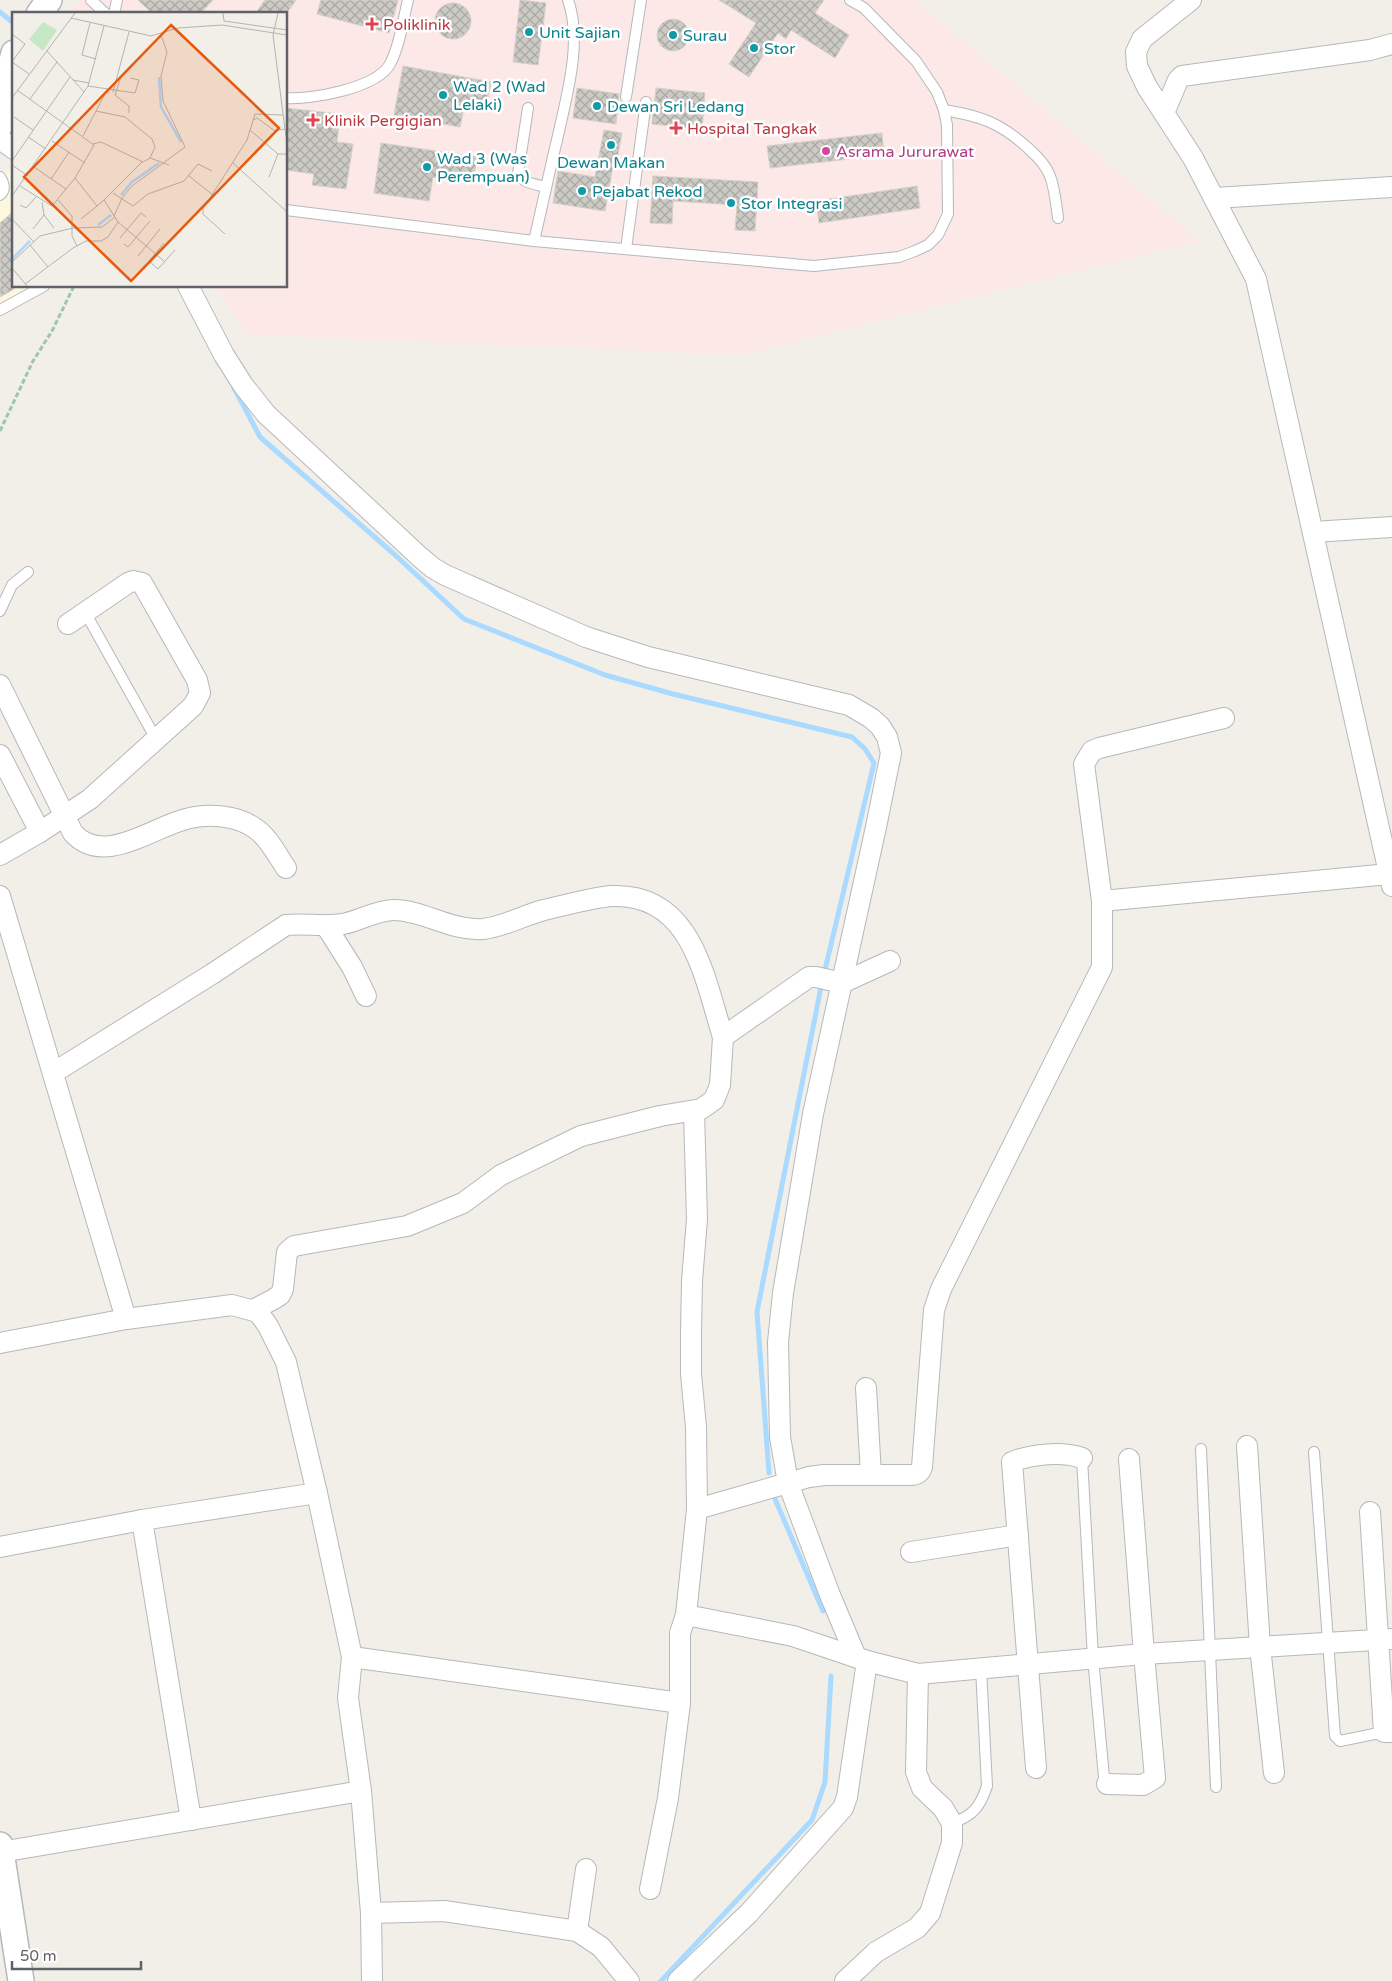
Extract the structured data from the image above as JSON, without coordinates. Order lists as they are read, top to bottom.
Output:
{
  "places": {
    "health": ["Poliklinik", "Klinik Pergigian", "Hospital Tangkak"],
    "other": [
      "Unit Sajian",
      "Surau",
      "Stor",
      "Wad 2 (Wad Lelaki)",
      "Dewan Sri Ledang",
      "Dewan Makan",
      "Asrama Jururawat",
      "Wad 3 (Was Perempuan)",
      "Pejabat Rekod",
      "Stor Integrasi"
    ]
  },
  "scale_bar": "50 m"
}
